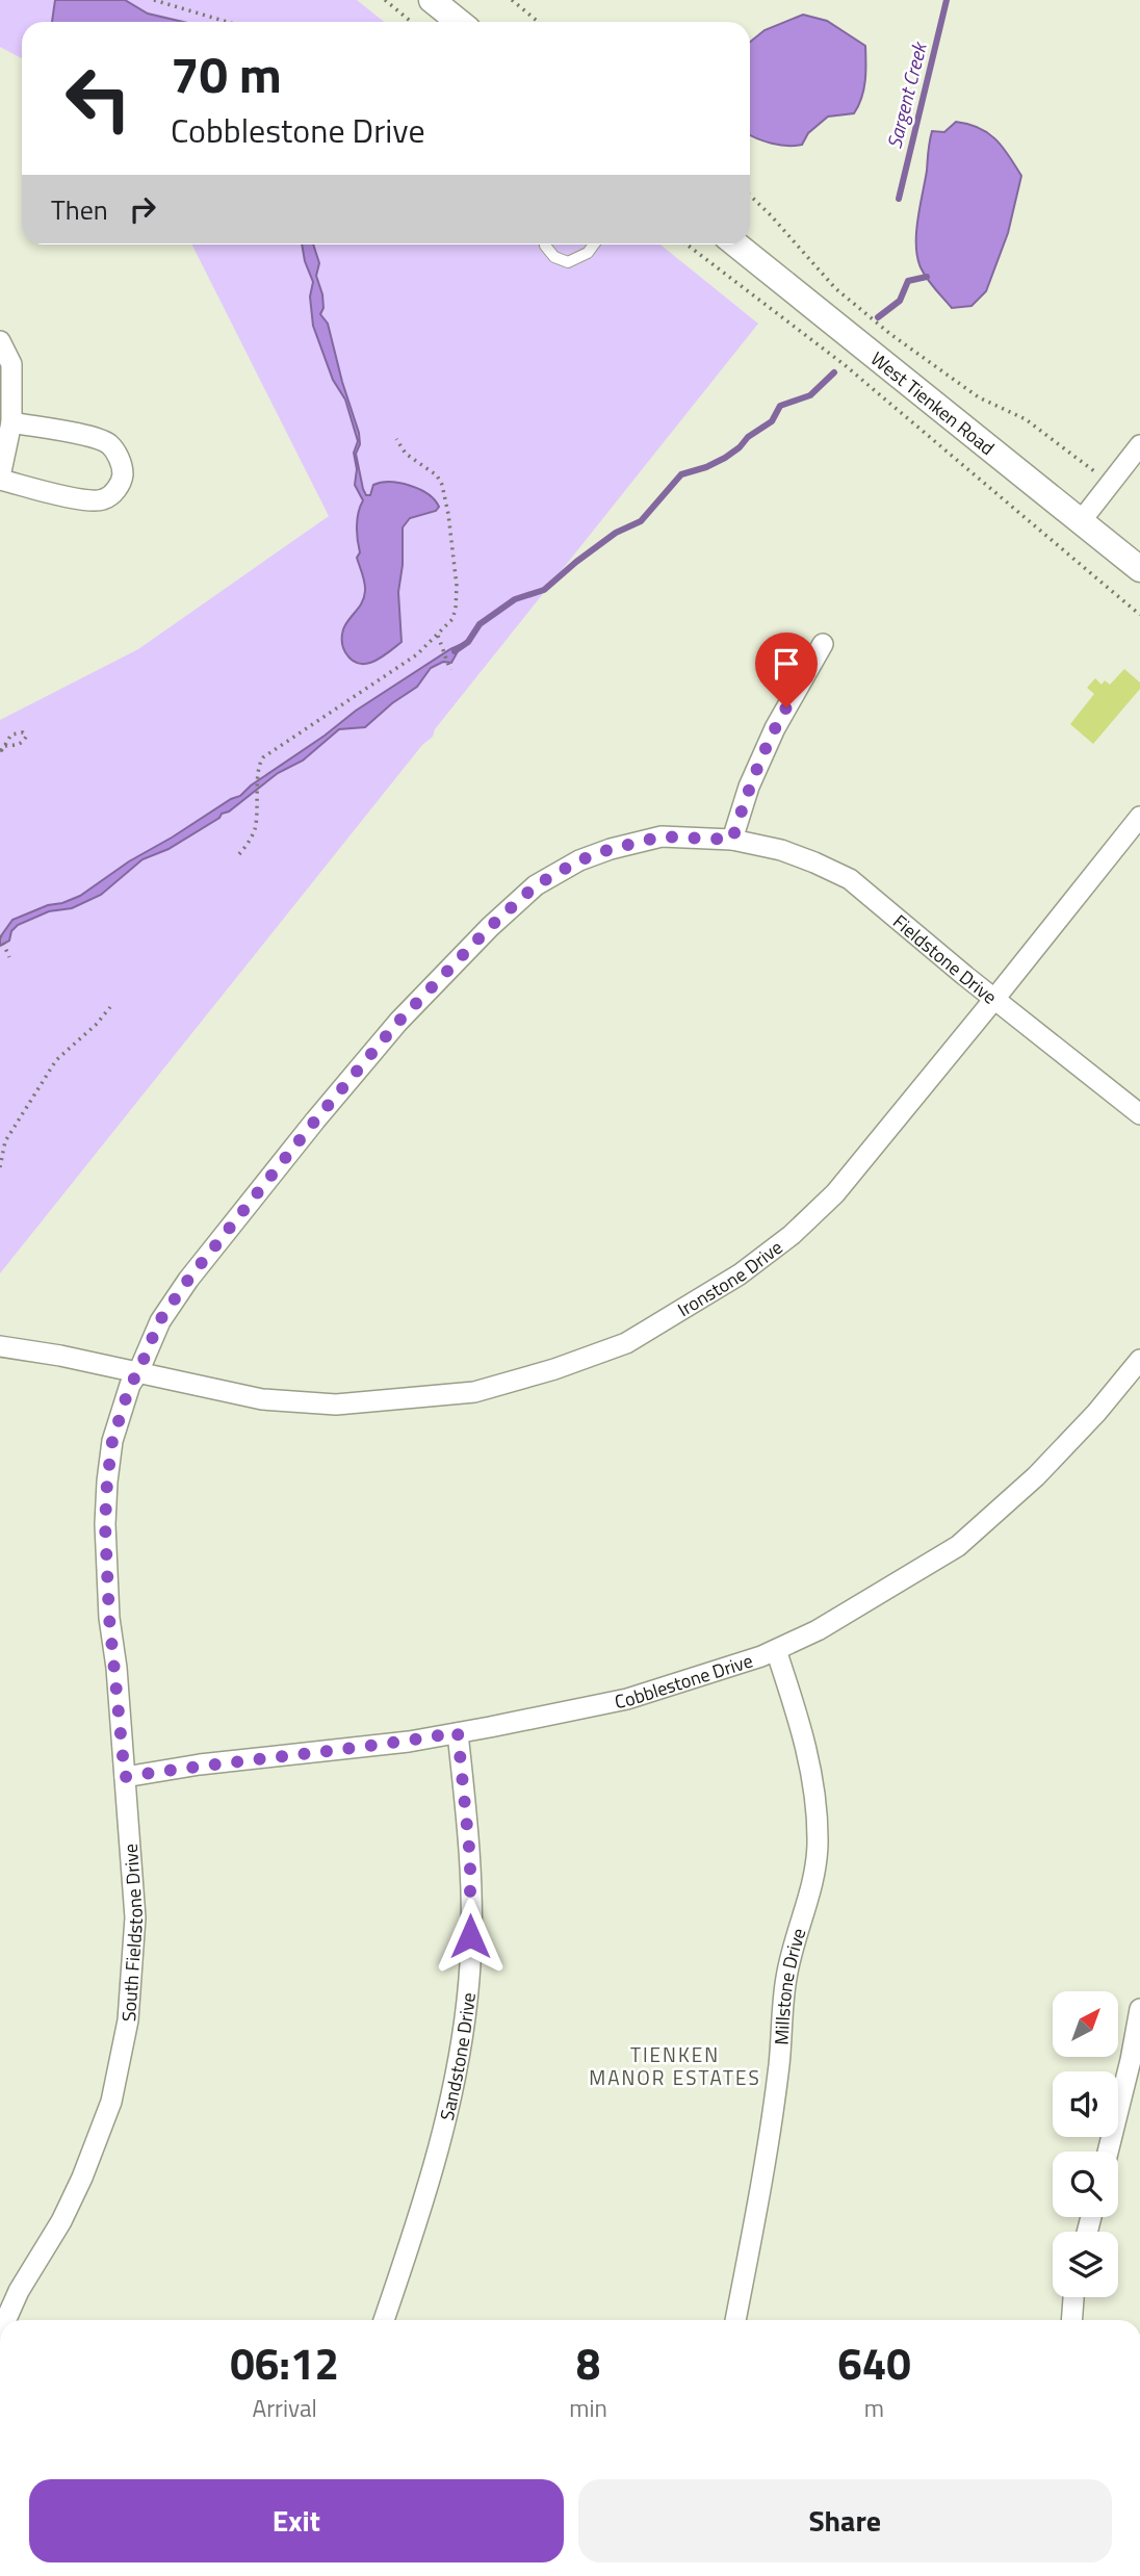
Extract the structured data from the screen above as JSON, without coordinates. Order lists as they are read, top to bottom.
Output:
{
  "streets": {
    "street": [
      "West Tienken Road",
      "Fieldstone Drive",
      "Ironstone Drive",
      "Cobblestone Drive",
      "South Fieldstone Drive",
      "Millstone Drive",
      "Sandstone Drive"
    ]
  },
  "crossings": [
    ["Fieldstone Drive", "Ironstone Drive"],
    ["Fieldstone Drive", "South Fieldstone Drive"],
    ["Ironstone Drive", "South Fieldstone Drive"],
    ["Cobblestone Drive", "South Fieldstone Drive"],
    ["Cobblestone Drive", "Millstone Drive"],
    ["Cobblestone Drive", "Sandstone Drive"]
  ],
  "districts": ["TIENKEN MANOR ESTATES"],
  "water": ["Sargent Creek"],
  "north": "top right",
  "page": {
    "turn": ["70 m", "Cobblestone Drive"],
    "then": "Then",
    "eta": [
      "06:12",
      "Arrival",
      "8",
      "min",
      "640",
      "m"
    ],
    "buttons": ["Exit", "Share"]
  }
}
